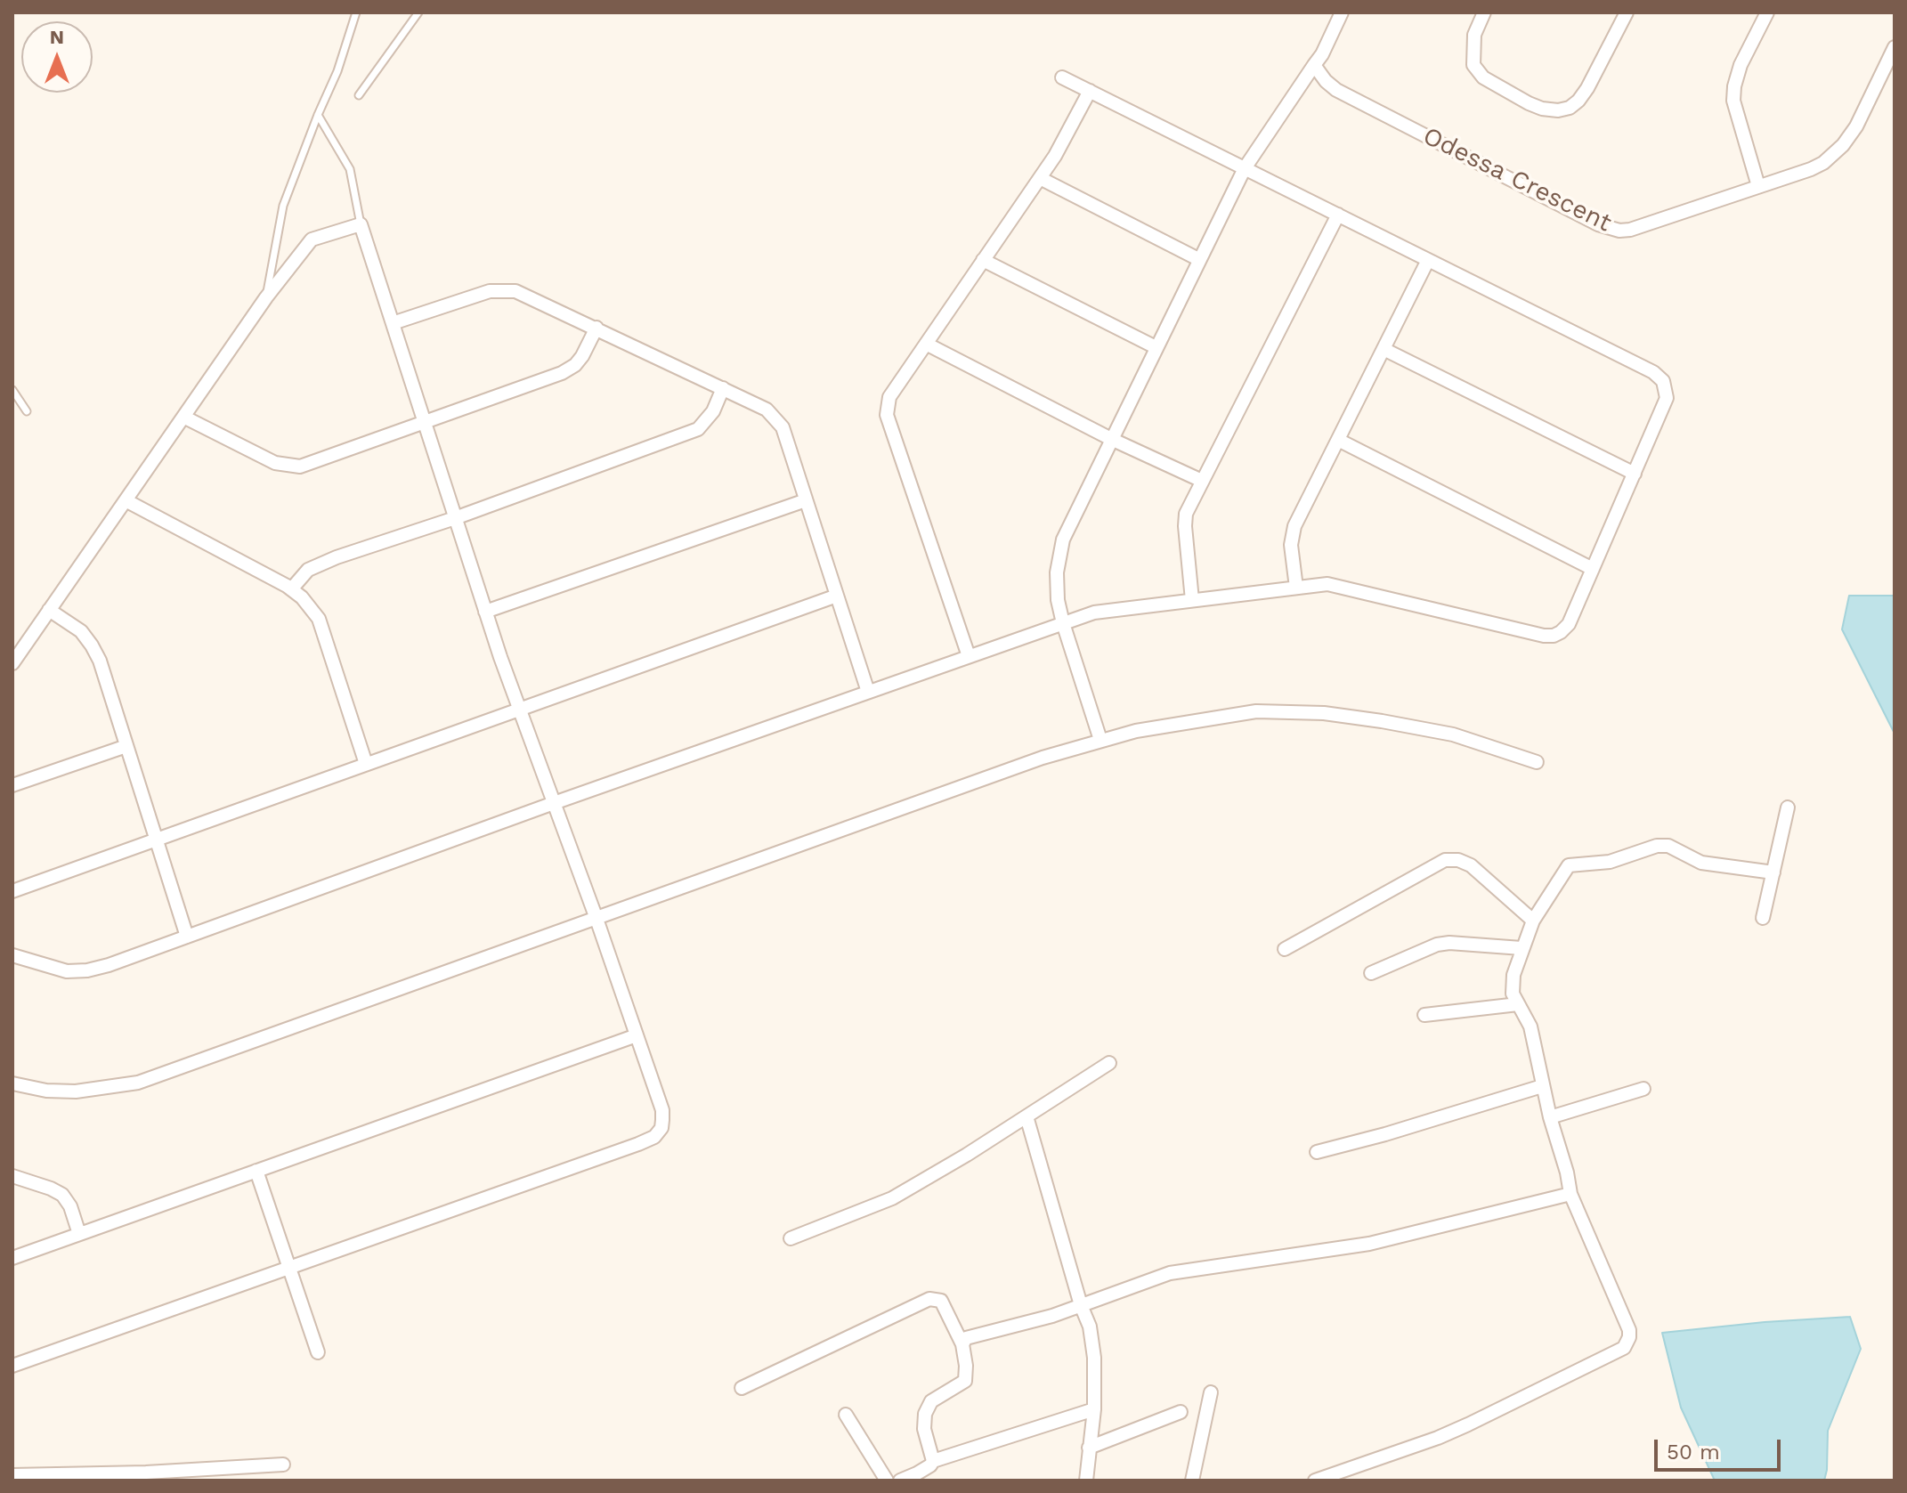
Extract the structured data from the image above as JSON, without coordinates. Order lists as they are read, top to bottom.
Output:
{
  "streets": {
    "street": ["Odessa Crescent"]
  },
  "scale_bar": "50 m",
  "north": "top"
}
